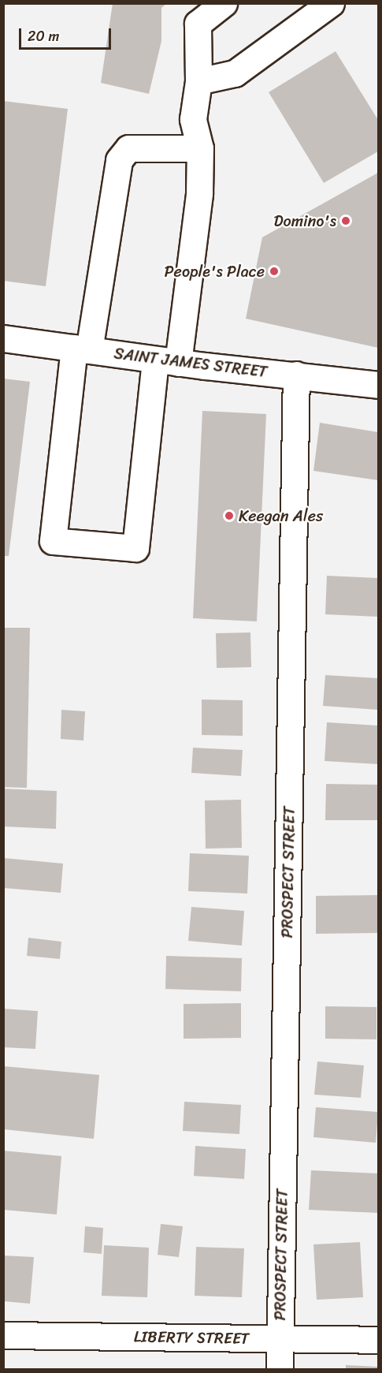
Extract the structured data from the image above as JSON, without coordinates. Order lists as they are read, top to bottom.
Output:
{
  "streets": {
    "street": ["SAINT JAMES STREET", "PROSPECT STREET", "LIBERTY STREET"]
  },
  "crossings": [
    ["SAINT JAMES STREET", "PROSPECT STREET"],
    ["PROSPECT STREET", "LIBERTY STREET"]
  ],
  "places": ["Domino's", "People's Place", "Keegan Ales"],
  "scale_bar": "20 m"
}
